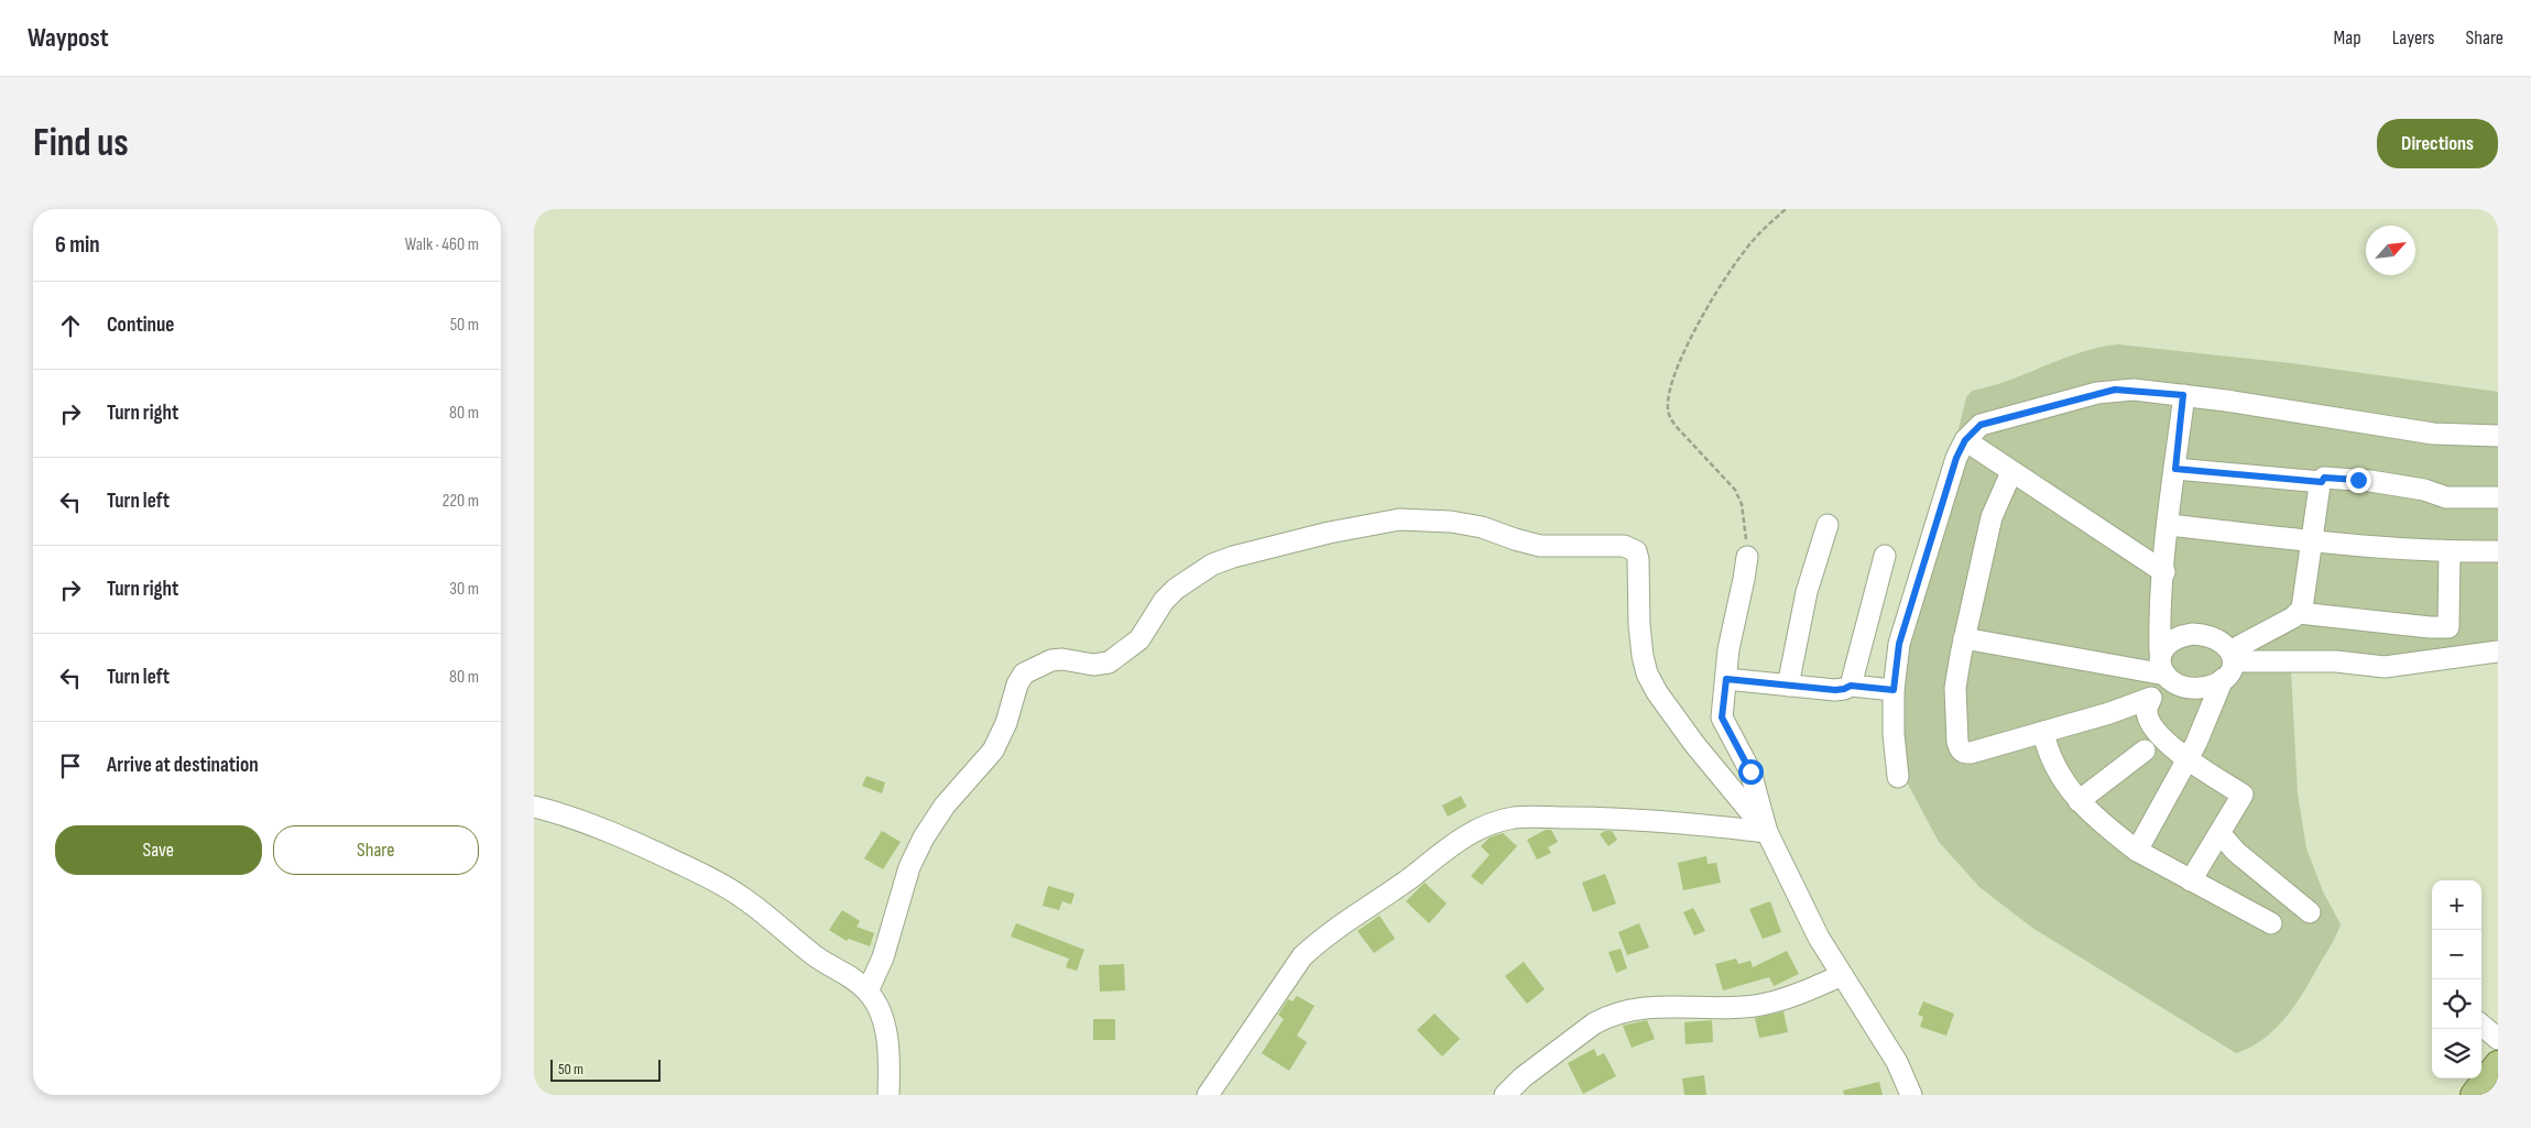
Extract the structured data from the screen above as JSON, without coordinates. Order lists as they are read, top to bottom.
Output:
{
  "scale_bar": "50 m",
  "north": "top right",
  "page": {
    "header": "Waypost",
    "nav": ["Map", "Layers", "Share"],
    "buttons": [
      "Directions",
      ["Save", "Share"]
    ],
    "title": "Find us",
    "heading": ["6 min", "Walk · 460 m"],
    "list": [
      ["Continue", "50 m"],
      ["Turn right", "80 m"],
      ["Turn left", "220 m"],
      ["Turn right", "30 m"],
      ["Turn left", "80 m"],
      "Arrive at destination"
    ],
    "map_buttons": ["+", "−"],
    "scale": "50 m"
  }
}
